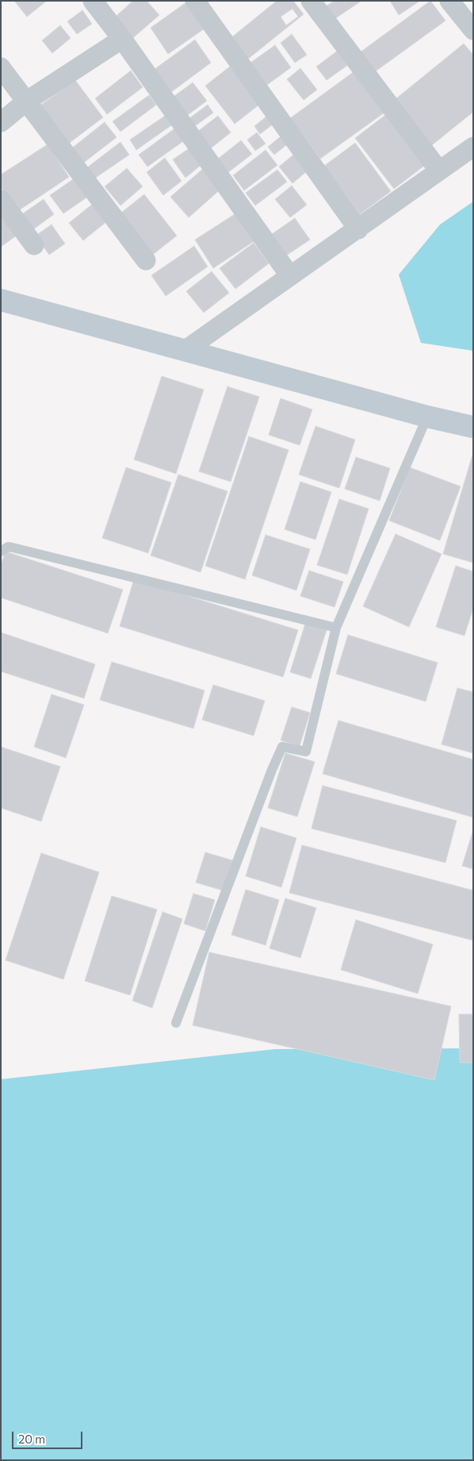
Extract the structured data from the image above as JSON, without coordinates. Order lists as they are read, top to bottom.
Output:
{
  "scale_bar": "20 m"
}
